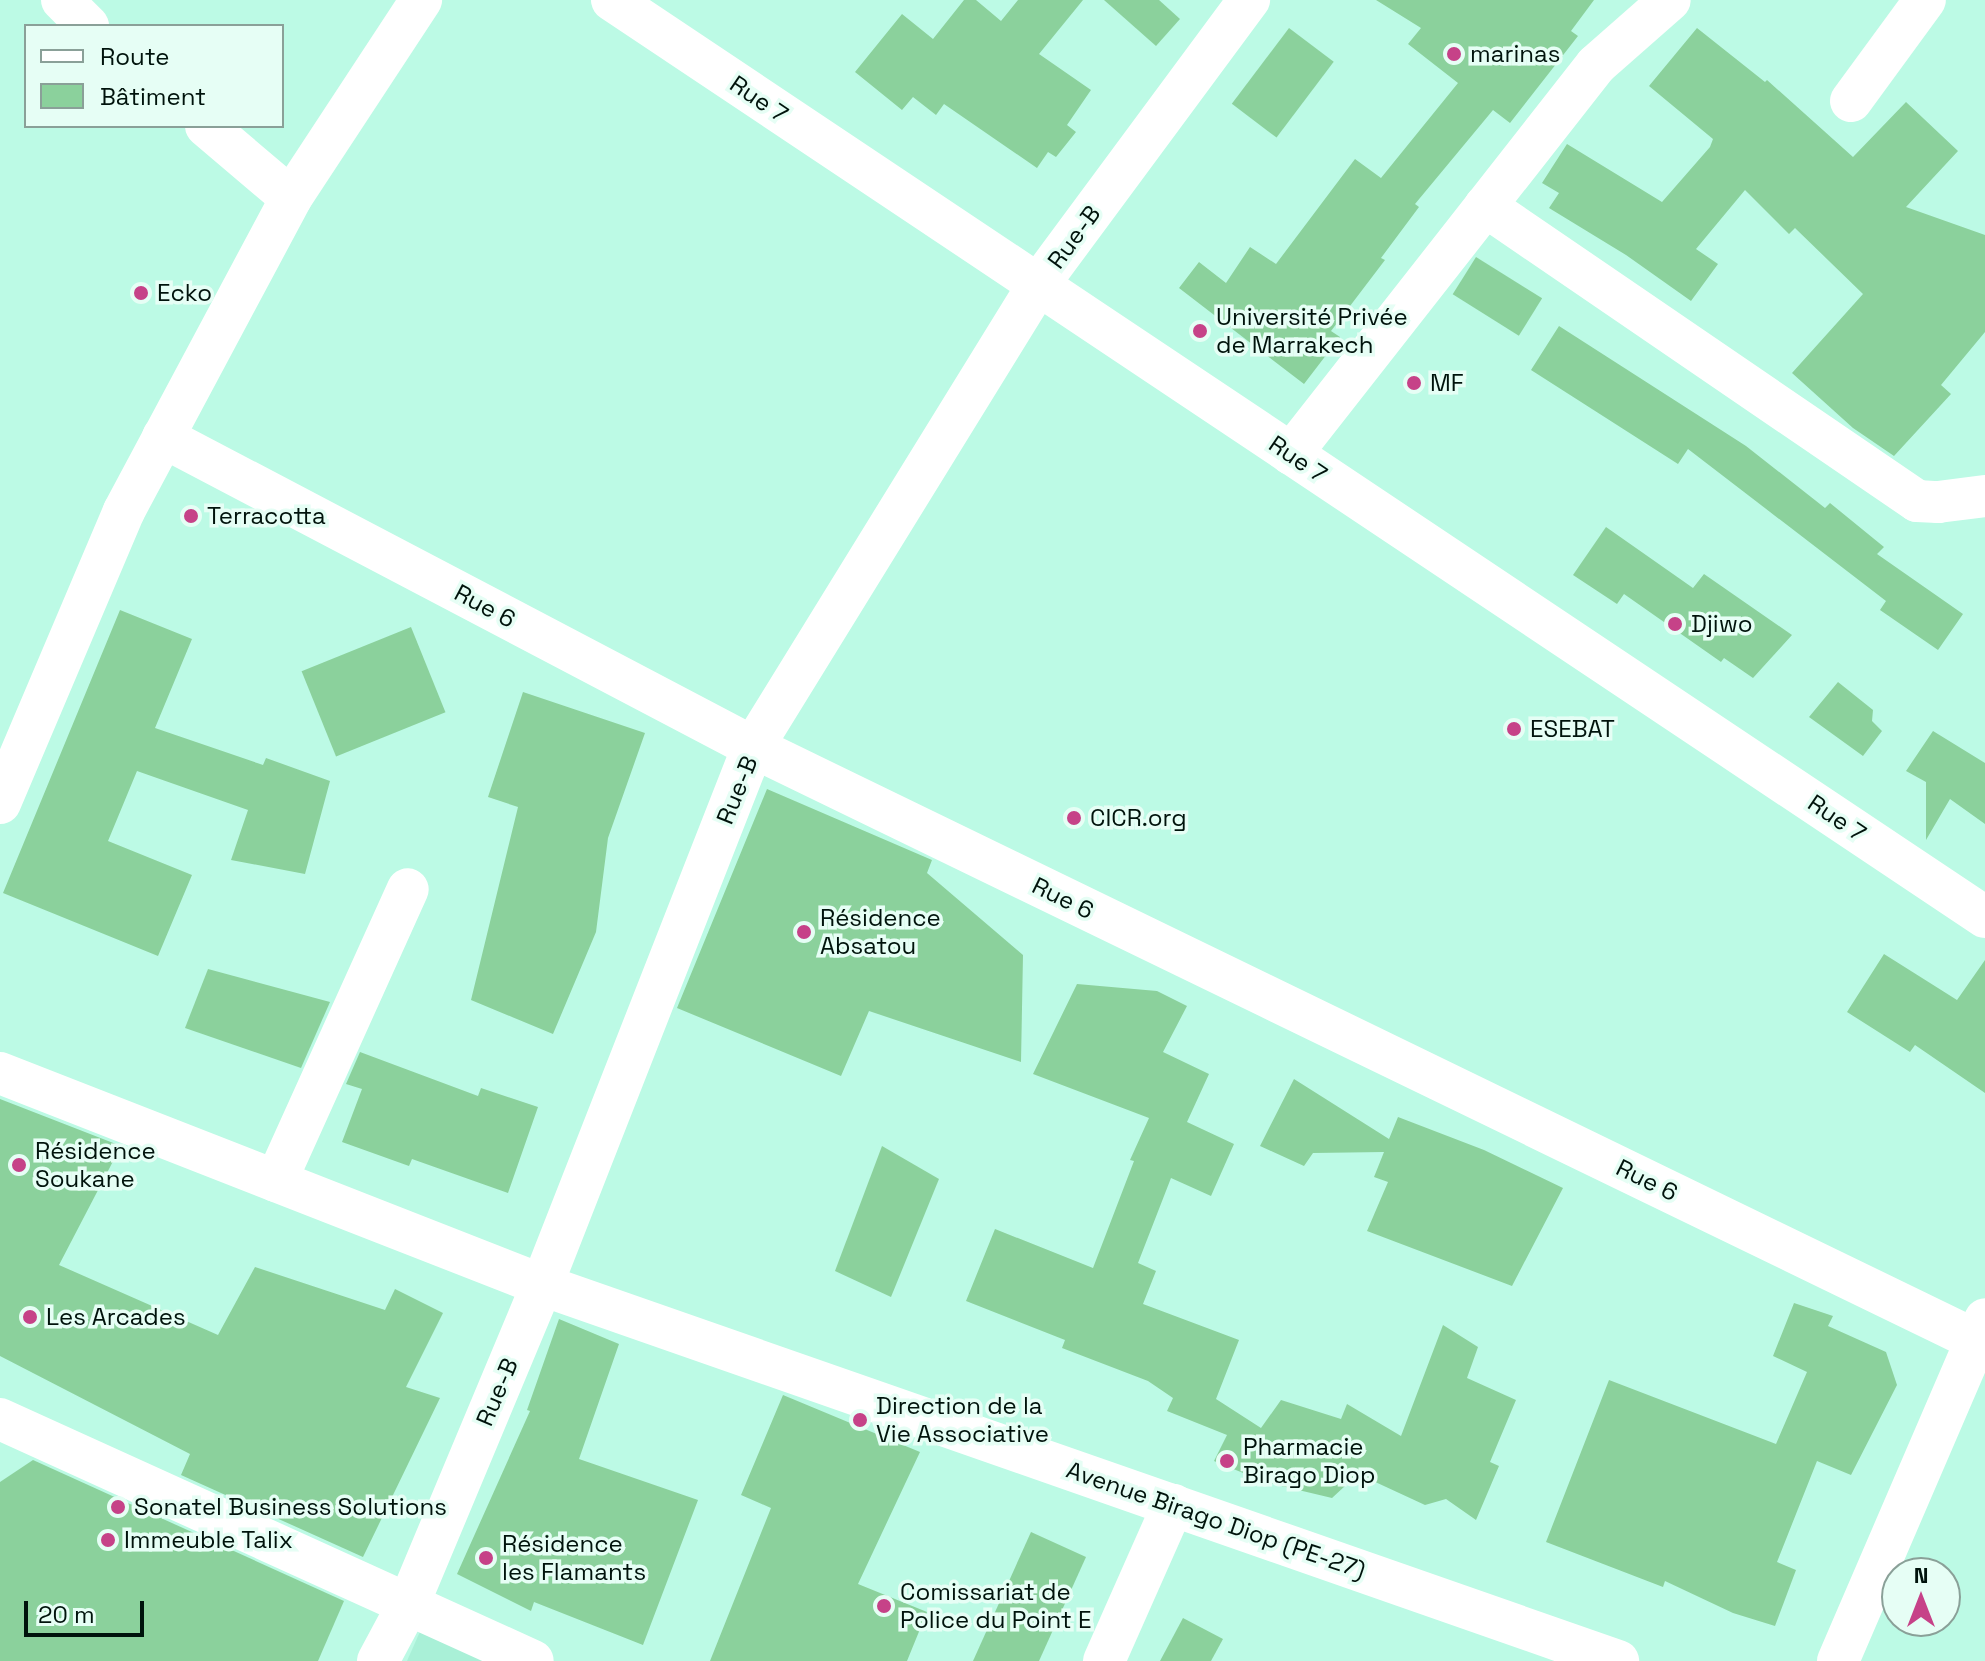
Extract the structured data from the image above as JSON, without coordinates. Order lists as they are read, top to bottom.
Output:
{
  "streets": {
    "street": [
      "Rue 7",
      "Rue-B",
      "Rue 6",
      "Avenue Birago Diop (PE-27)"
    ]
  },
  "crossings": [
    ["Rue 7", "Rue-B"],
    ["Rue-B", "Rue 6"],
    ["Rue-B", "Avenue Birago Diop (PE-27)"]
  ],
  "places": [
    "marinas",
    "Ecko",
    "Université Privée de Marrakech",
    "MF",
    "Terracotta",
    "Djiwo",
    "ESEBAT",
    "CICR.org",
    "Résidence Absatou",
    "Résidence Soukane",
    "Les Arcades",
    "Direction de la Vie Associative",
    "Pharmacie Birago Diop",
    "Sonatel Business Solutions",
    "Immeuble Talix",
    "Résidence les Flamants",
    "Comissariat de Police du Point E"
  ],
  "legend": ["Route", "Bâtiment"],
  "scale_bar": "20 m",
  "north": "top"
}
